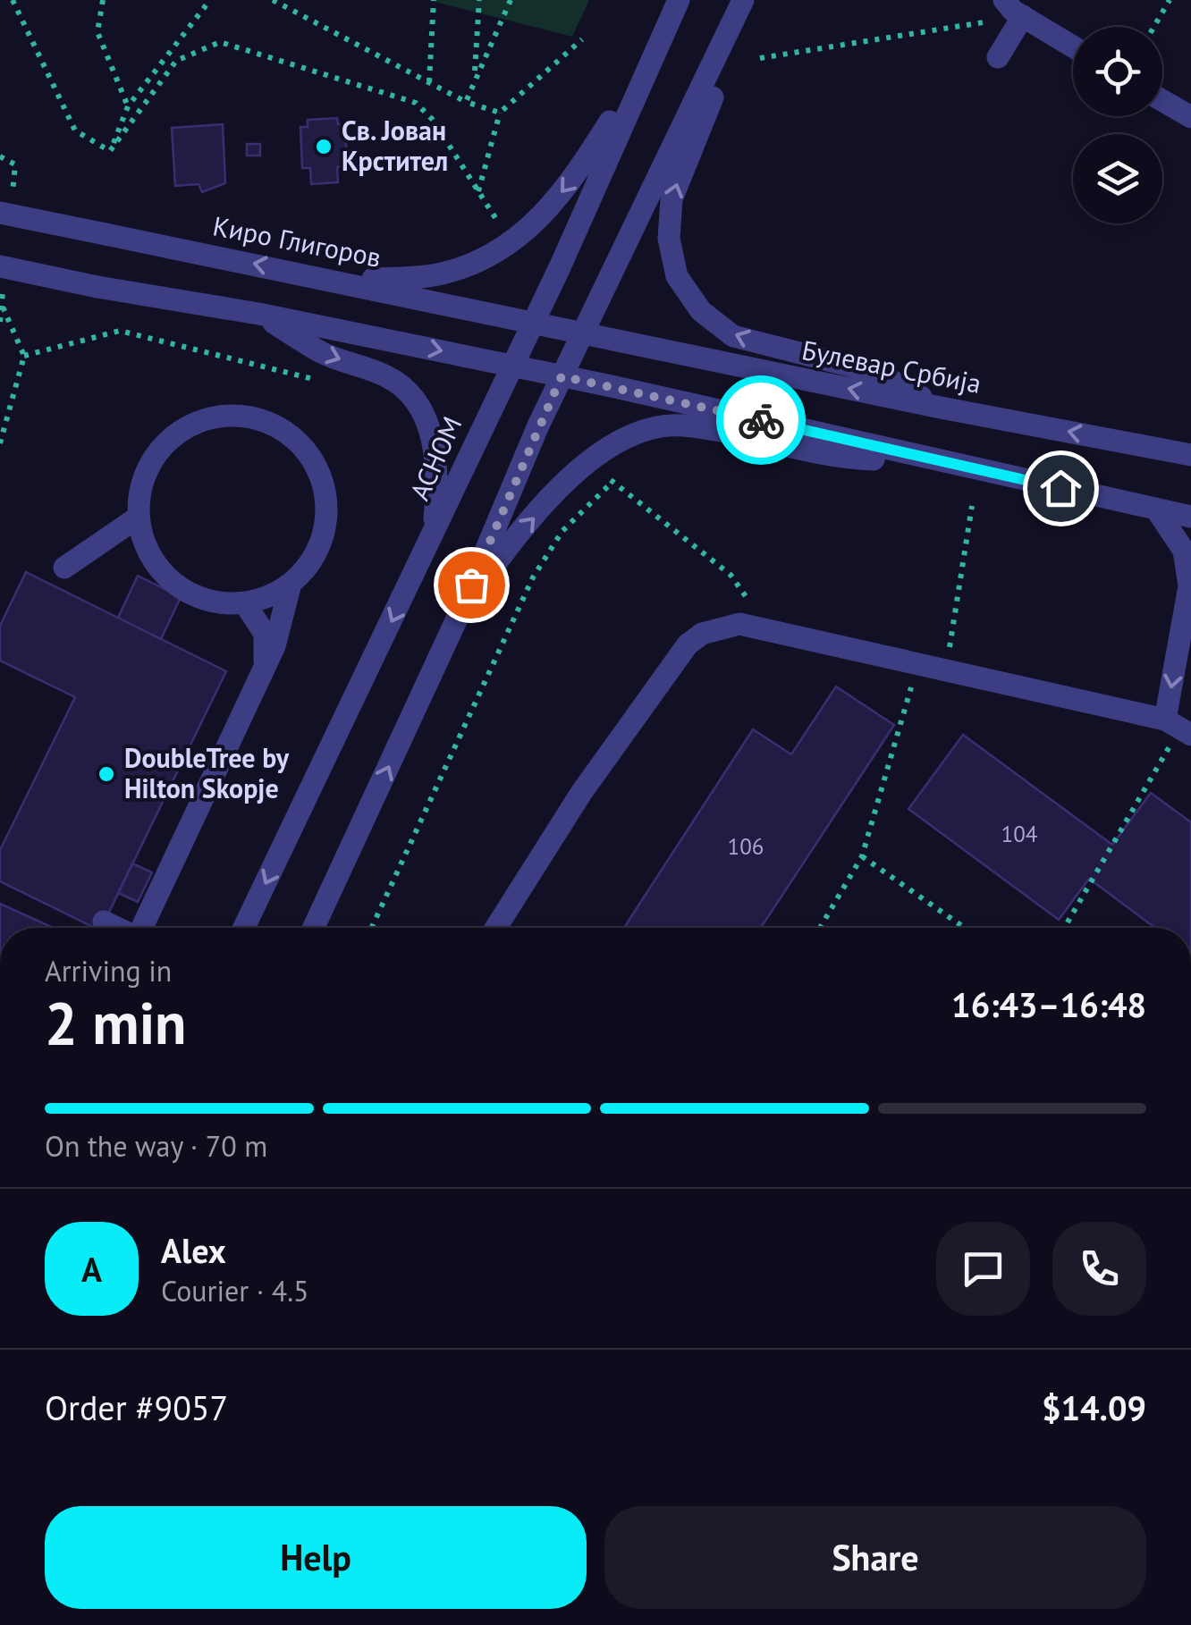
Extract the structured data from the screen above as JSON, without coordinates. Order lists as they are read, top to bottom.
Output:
{
  "streets": {
    "street": ["Киро Глигоров", "Булевар Србија", "АСНОМ"]
  },
  "crossings": [
    ["Киро Глигоров", "Булевар Србија"],
    ["Киро Глигоров", "АСНОМ"]
  ],
  "places": ["Св. Јован Крстител", "DoubleTree by Hilton Skopje"],
  "house_numbers": ["104", "106"],
  "page": {
    "heading": ["2 min", "Arriving in", "16:43–16:48"],
    "panel": [
      "Alex",
      "Courier · 4.5",
      "Order #9057",
      "$14.09"
    ],
    "bar": "On the way · 70 m",
    "round": "A",
    "buttons": ["Help", "Share"]
  }
}
